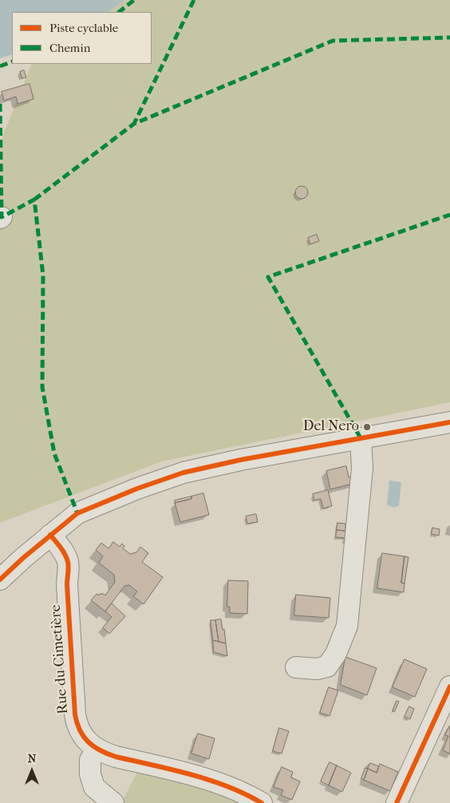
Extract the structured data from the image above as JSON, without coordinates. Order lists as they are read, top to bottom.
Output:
{
  "streets": {
    "street": ["Rue du Cimetière"]
  },
  "places": ["Del Nero"],
  "legend": ["Piste cyclable", "Chemin"],
  "north": "top"
}
